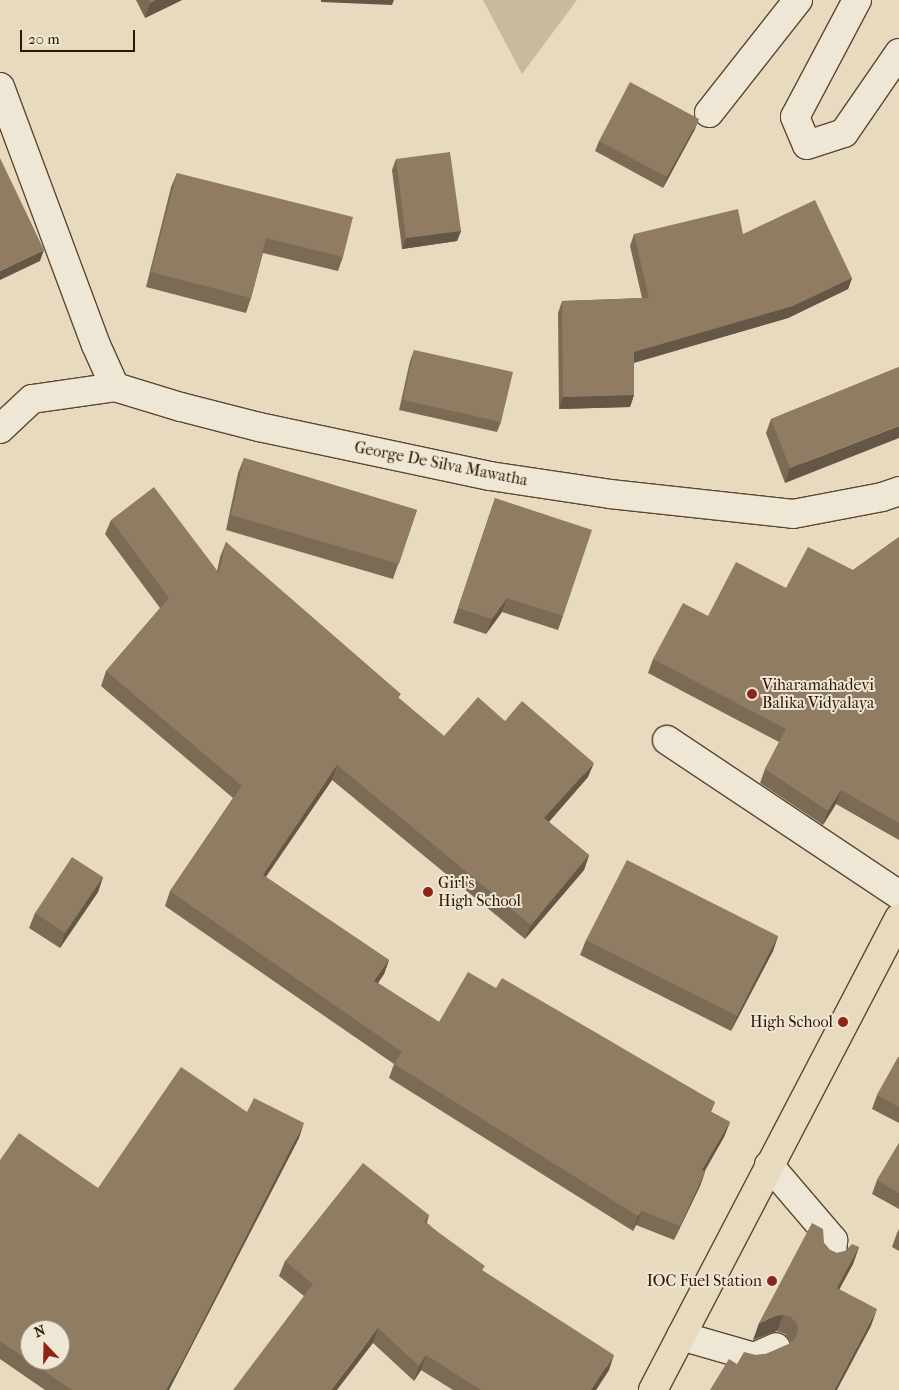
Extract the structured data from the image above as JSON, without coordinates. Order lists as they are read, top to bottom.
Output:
{
  "streets": {
    "street": ["George De Silva Mawatha"]
  },
  "places": [
    "Viharamahadevi Balika Vidyalaya",
    "Girl's High School",
    "High School",
    "IOC Fuel Station"
  ],
  "scale_bar": "20 m",
  "north": "top"
}
